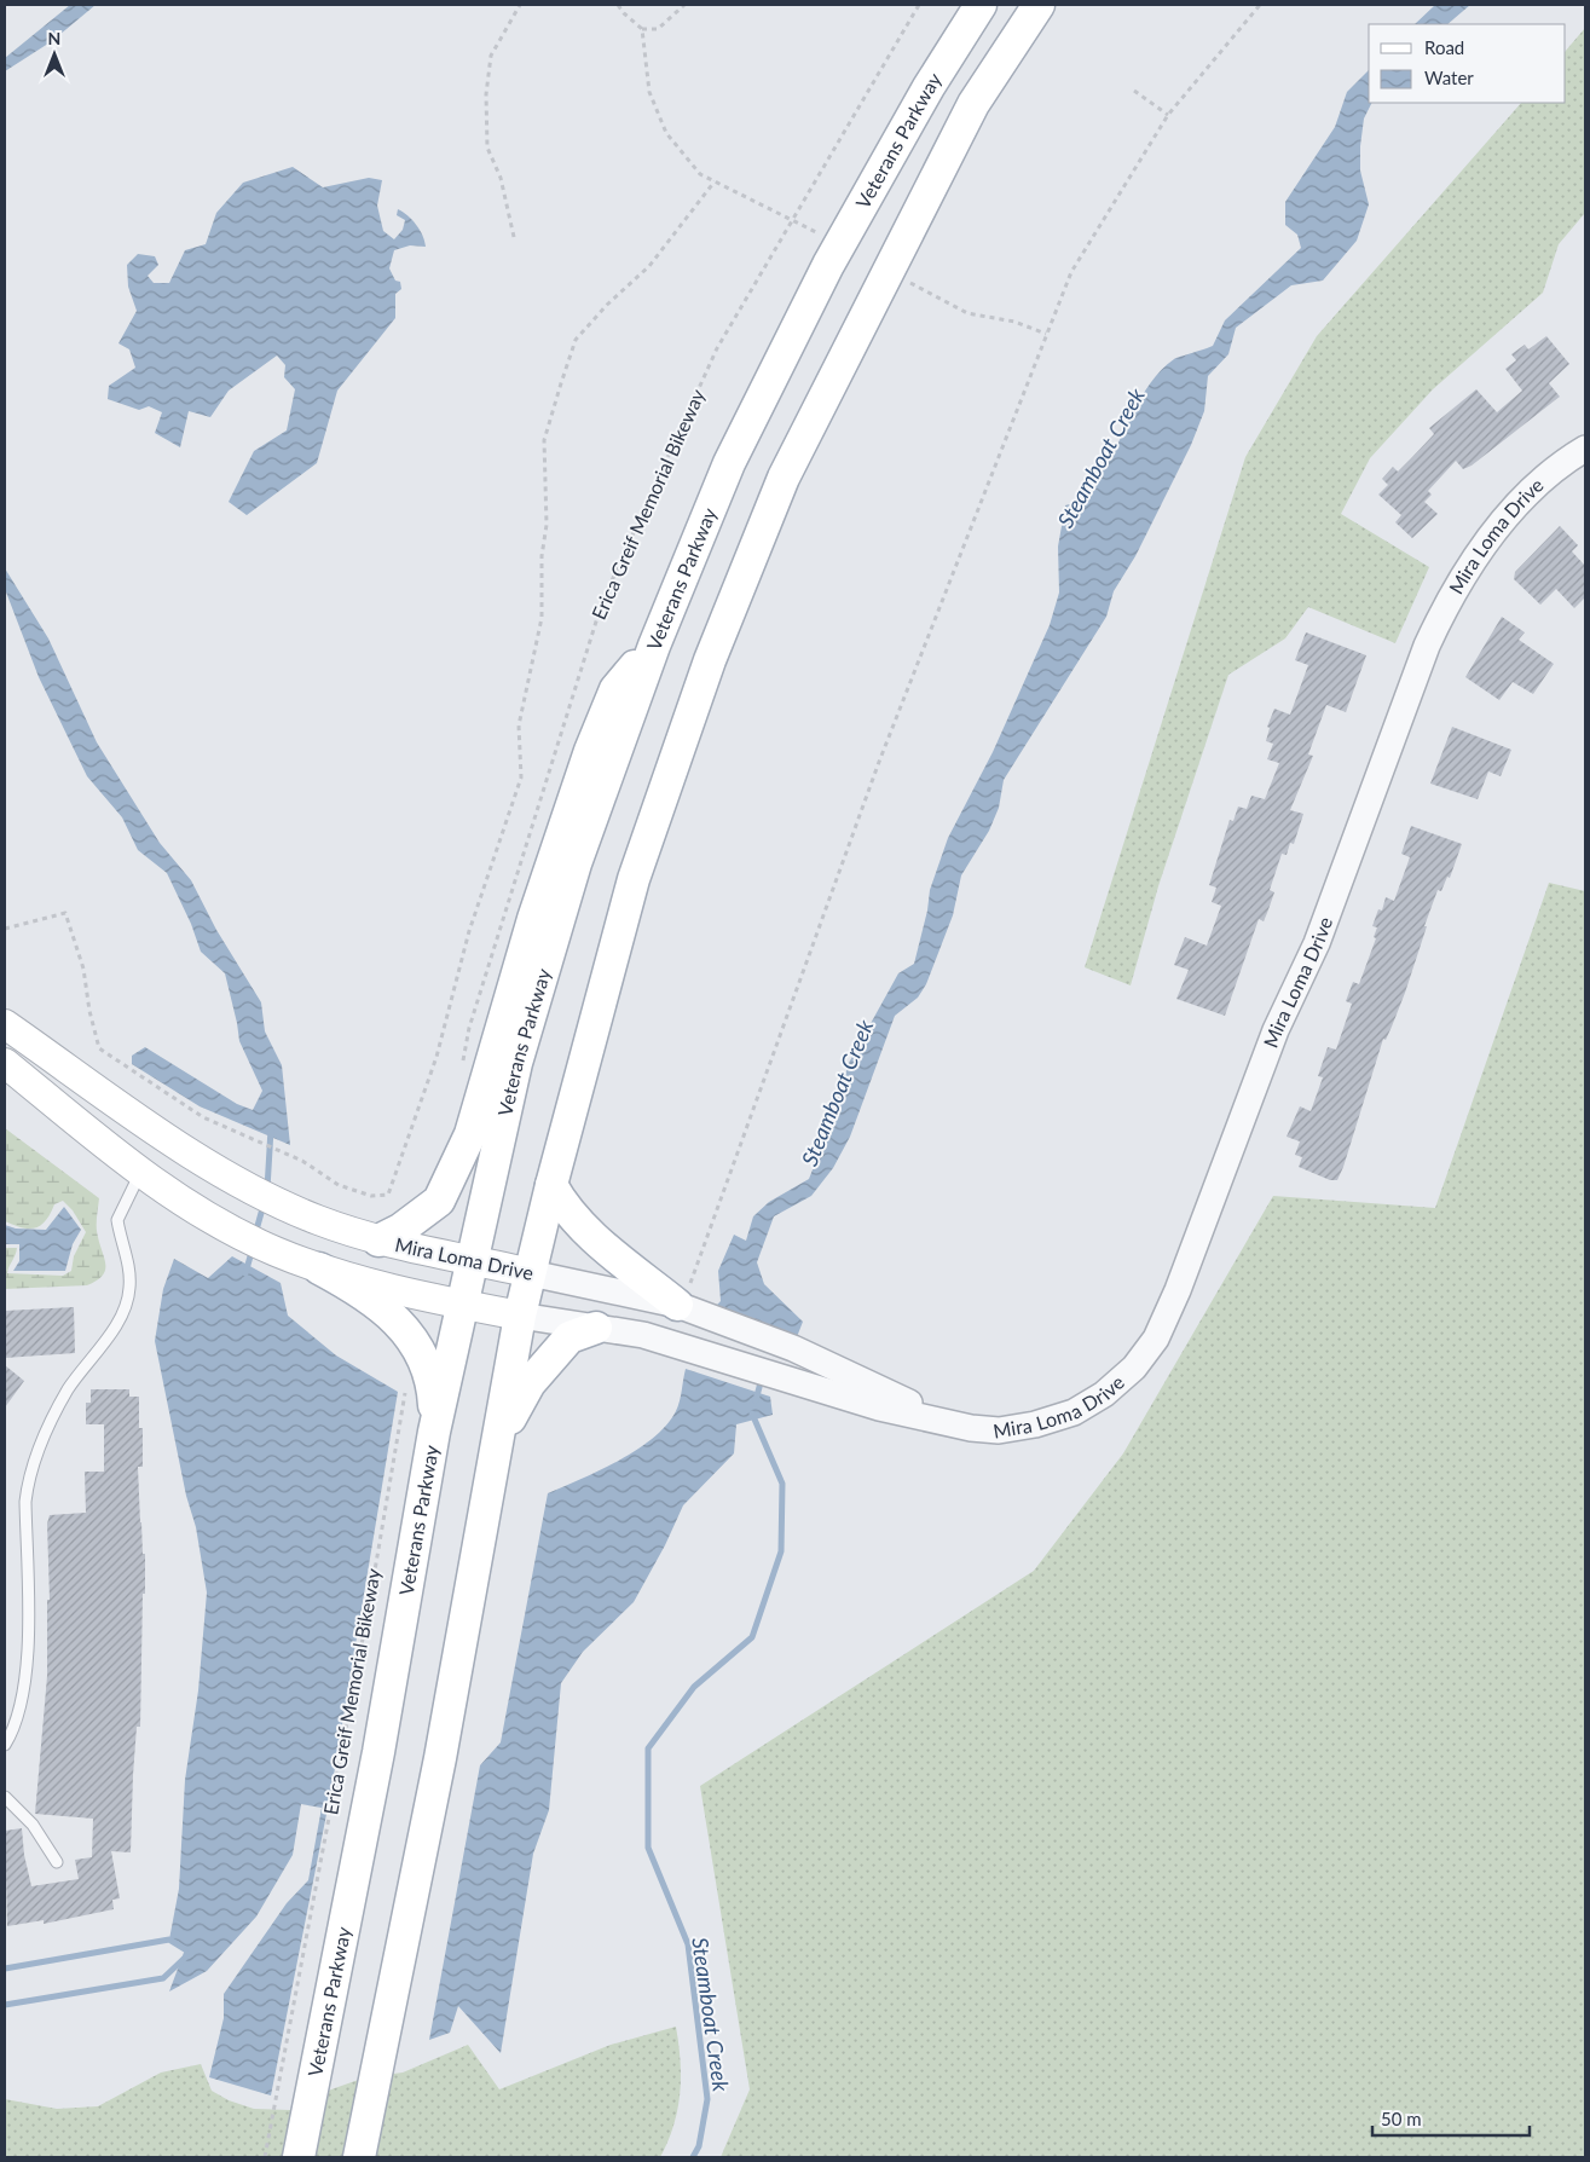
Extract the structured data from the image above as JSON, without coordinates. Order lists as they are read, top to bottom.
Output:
{
  "streets": {
    "main road": ["Veterans Parkway", "Mira Loma Drive"],
    "path": ["Erica Greif Memorial Bikeway"]
  },
  "crossings": [
    ["Veterans Parkway", "Mira Loma Drive"]
  ],
  "water": ["Steamboat Creek"],
  "legend": ["Road", "Water"],
  "scale_bar": "50 m",
  "north": "top"
}
